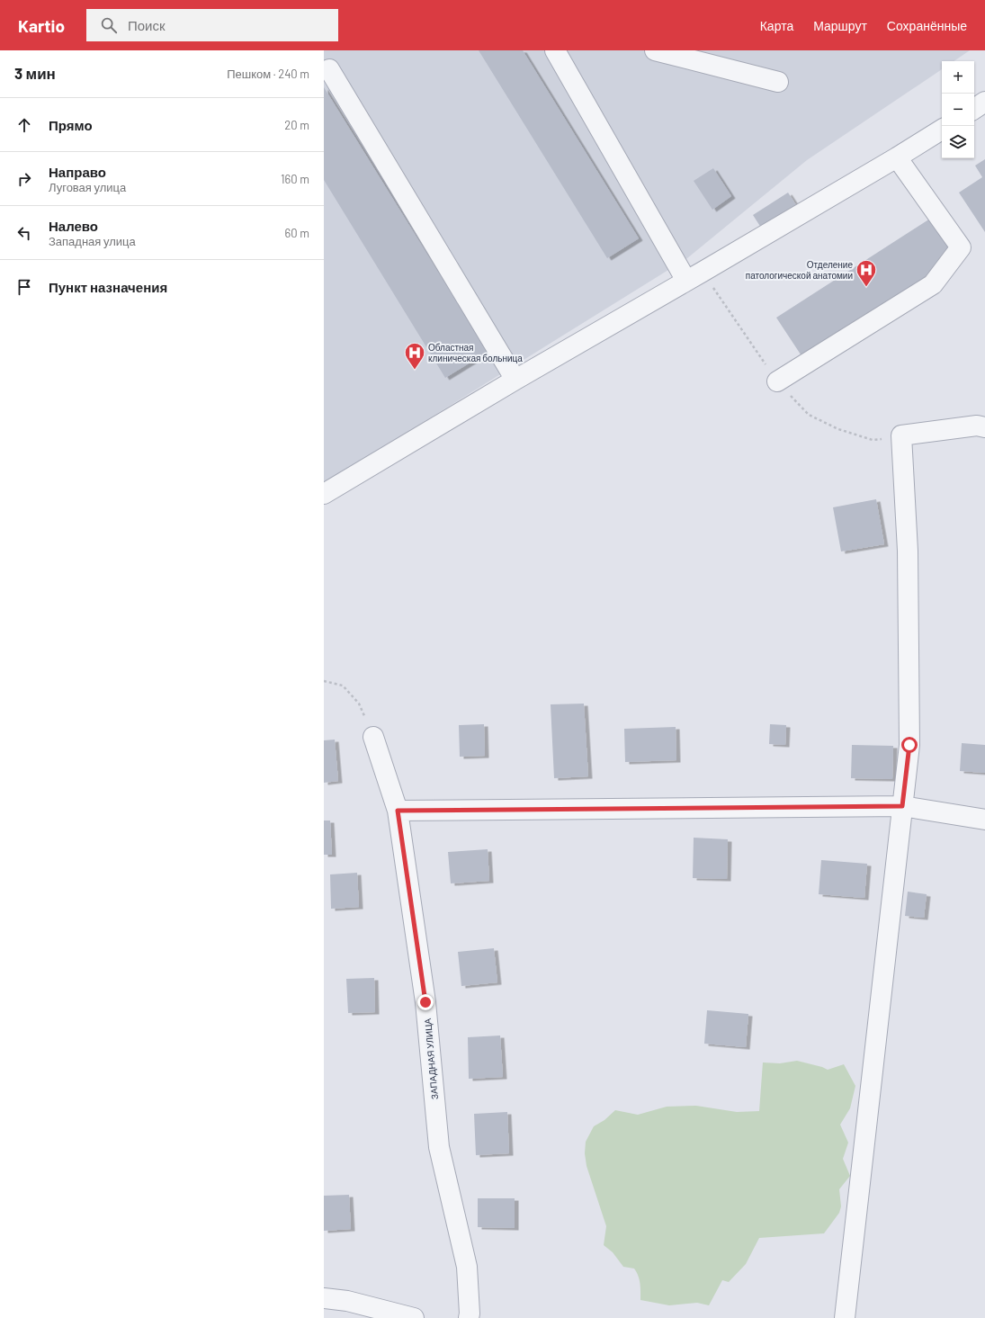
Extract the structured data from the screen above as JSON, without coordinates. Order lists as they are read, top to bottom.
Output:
{
  "streets": {
    "street": ["ЗАПАДНАЯ УЛИЦА"]
  },
  "places": {
    "hospital": ["Отделение патологической анатомии", "Областная клиническая больница"]
  },
  "page": {
    "header": "Kartio",
    "search": "Поиск",
    "nav": ["Карта", "Маршрут", "Сохранённые"],
    "heading": ["3 мин", "Пешком · 240 m"],
    "map_buttons": ["+", "−"],
    "list": [
      ["Прямо", "20 m"],
      ["Направо", "Луговая улица", "160 m"],
      ["Налево", "Западная улица", "60 m"],
      "Пункт назначения"
    ]
  }
}
